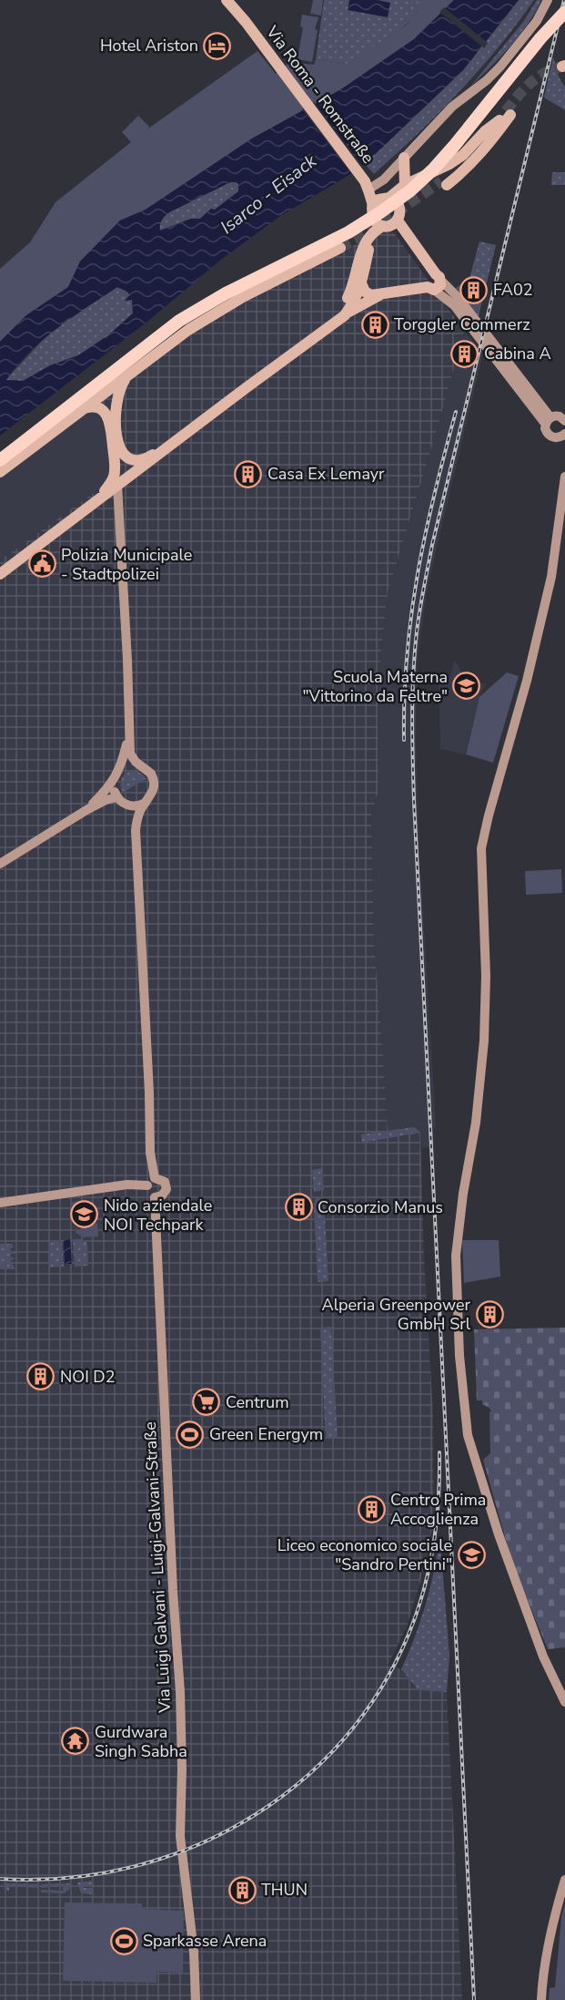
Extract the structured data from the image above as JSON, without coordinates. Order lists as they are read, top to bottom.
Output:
{
  "streets": {
    "main road": ["Via Roma - Romstraße", "Via Luigi Galvani - Luigi-Galvani-Straße"]
  },
  "water": ["Isarco - Eisack"],
  "places": {
    "hotel": ["Hotel Ariston"],
    "building": [
      "FA02",
      "Torggler Commerz",
      "Cabina A",
      "Casa Ex Lemayr",
      "Consorzio Manus",
      "Alperia Greenpower GmbH Srl",
      "NOI D2",
      "Centro Prima Accoglienza",
      "THUN"
    ],
    "public building": ["Polizia Municipale - Stadtpolizei"],
    "school or university": ["Scuola Materna \"Vittorino da Feltre\"", "Nido aziendale NOI Techpark", "Liceo economico sociale \"Sandro Pertini\""],
    "supermarket": ["Centrum"],
    "sports": ["Green Energym", "Sparkasse Arena"],
    "temple": ["Gurdwara Singh Sabha"]
  }
}
